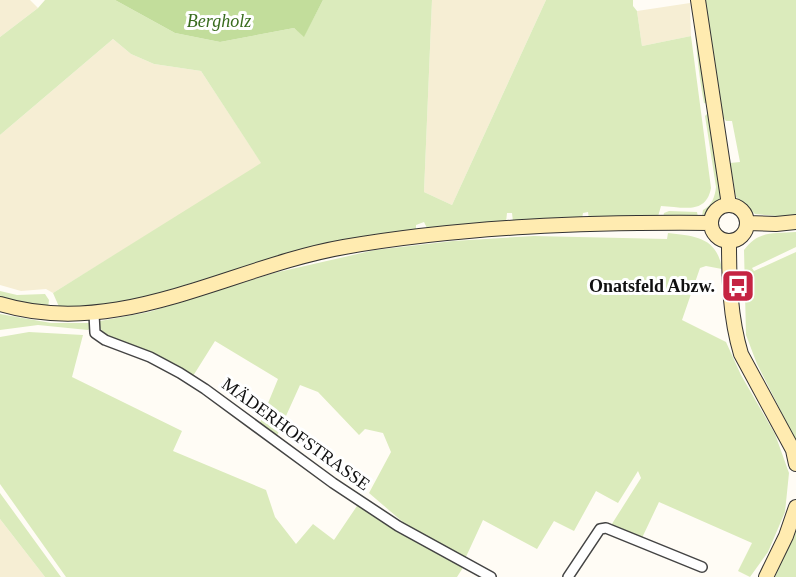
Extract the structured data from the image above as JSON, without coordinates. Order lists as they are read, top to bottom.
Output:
{
  "streets": {
    "street": ["MÄDERHOFSTRASSE"]
  },
  "parks": ["Bergholz"],
  "places": {
    "bus stop": ["Onatsfeld Abzw."]
  }
}
